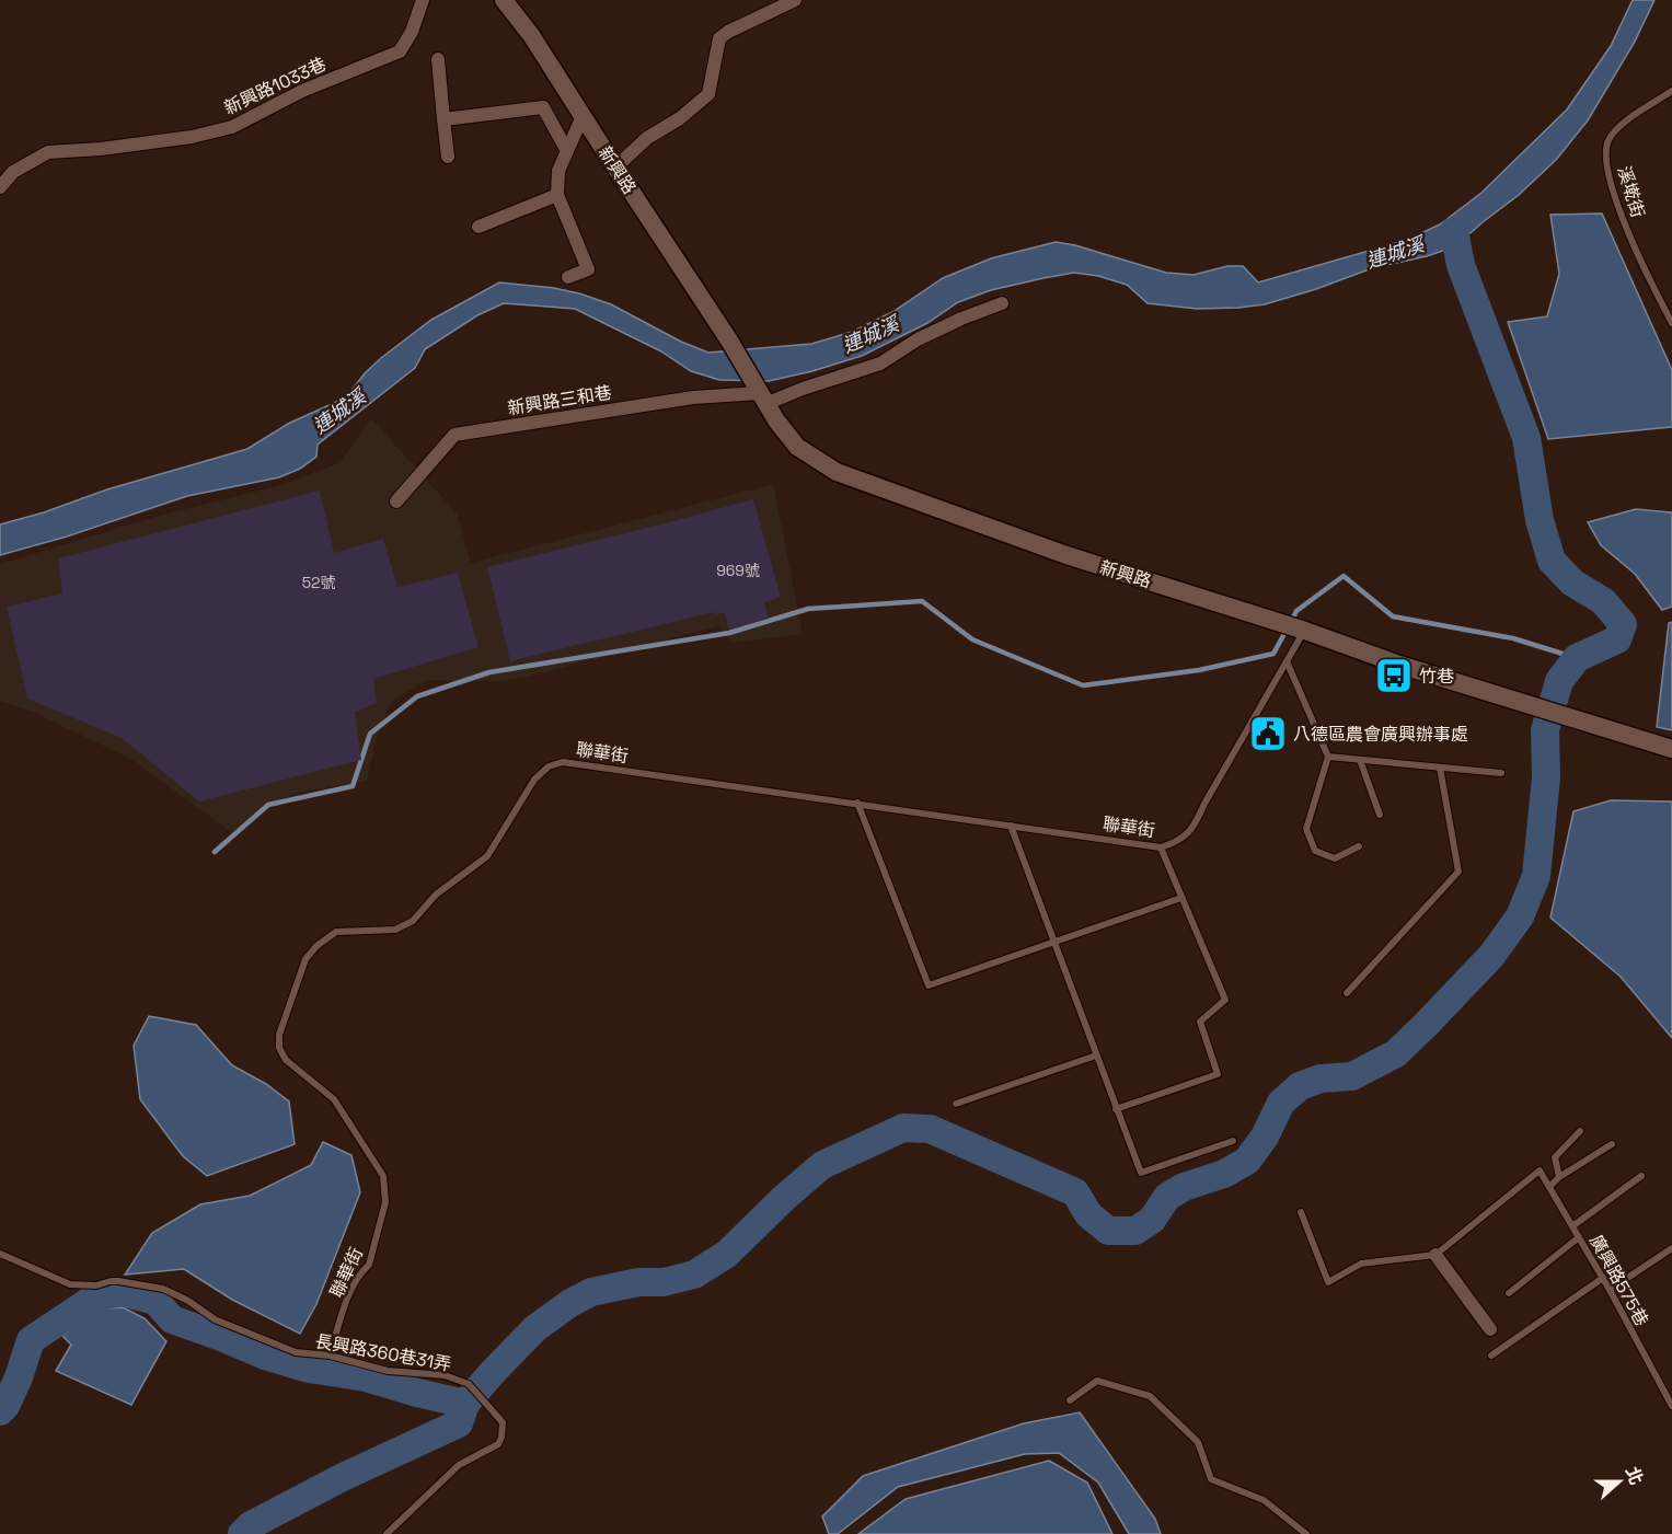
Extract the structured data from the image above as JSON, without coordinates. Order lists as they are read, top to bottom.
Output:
{
  "streets": {
    "street": ["新興路1033巷", "新興路", "新興路三和巷"],
    "lane": [
      "溪墘街",
      "聯華街",
      "廣興路575巷",
      "長興路360巷31弄"
    ]
  },
  "crossings": [
    ["新興路", "新興路三和巷"],
    ["新興路", "聯華街"],
    ["聯華街", "長興路360巷31弄"]
  ],
  "water": ["連城溪"],
  "places": {
    "bus stop": ["竹巷"],
    "public building": ["八德區農會廣興辦事處"]
  },
  "house_numbers": ["969號", "52號"],
  "north": "right"
}
